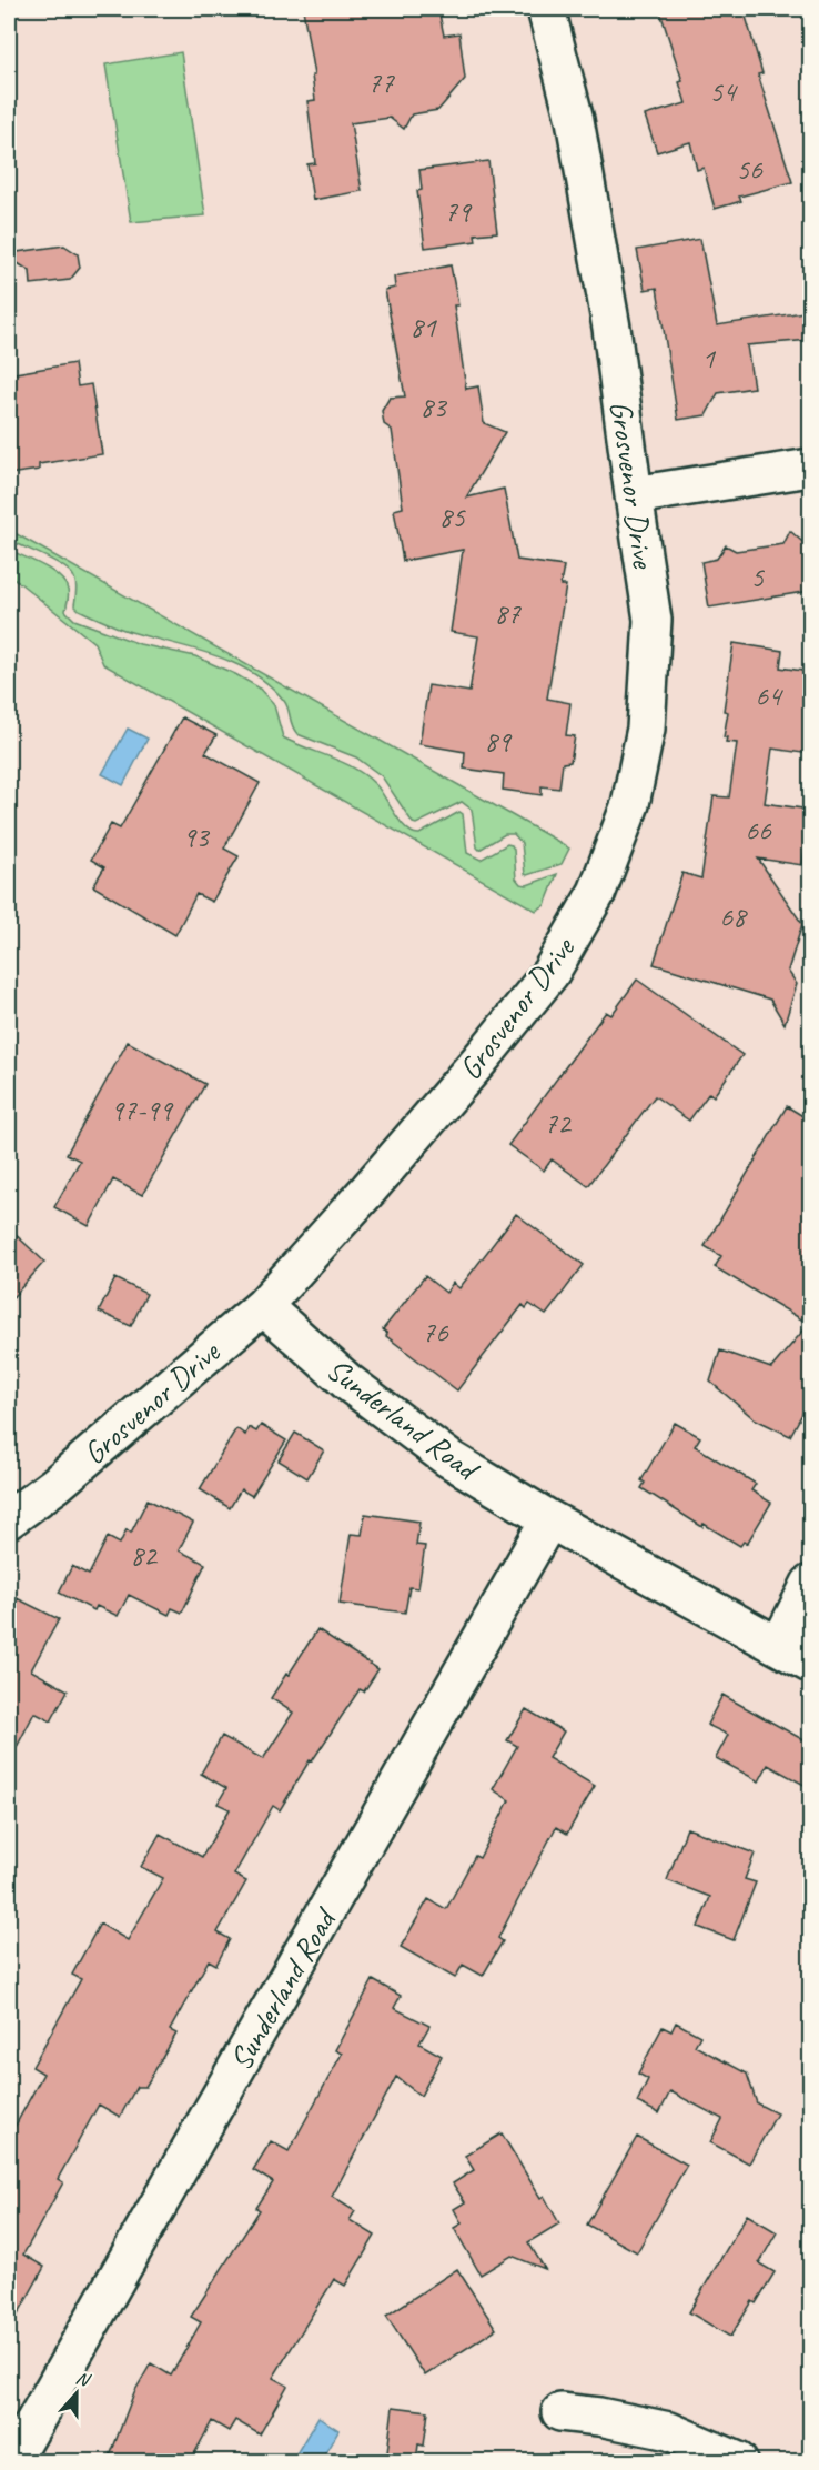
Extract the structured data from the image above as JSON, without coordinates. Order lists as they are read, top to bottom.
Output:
{
  "streets": {
    "street": ["Grosvenor Drive", "Sunderland Road"]
  },
  "crossings": [
    ["Grosvenor Drive", "Sunderland Road"]
  ],
  "house_numbers": [
    "77",
    "54",
    "56",
    "79",
    "81",
    "1",
    "83",
    "85",
    "5",
    "87",
    "64",
    "89",
    "66",
    "93",
    "68",
    "97-99",
    "72",
    "76",
    "82"
  ],
  "north": "top"
}
